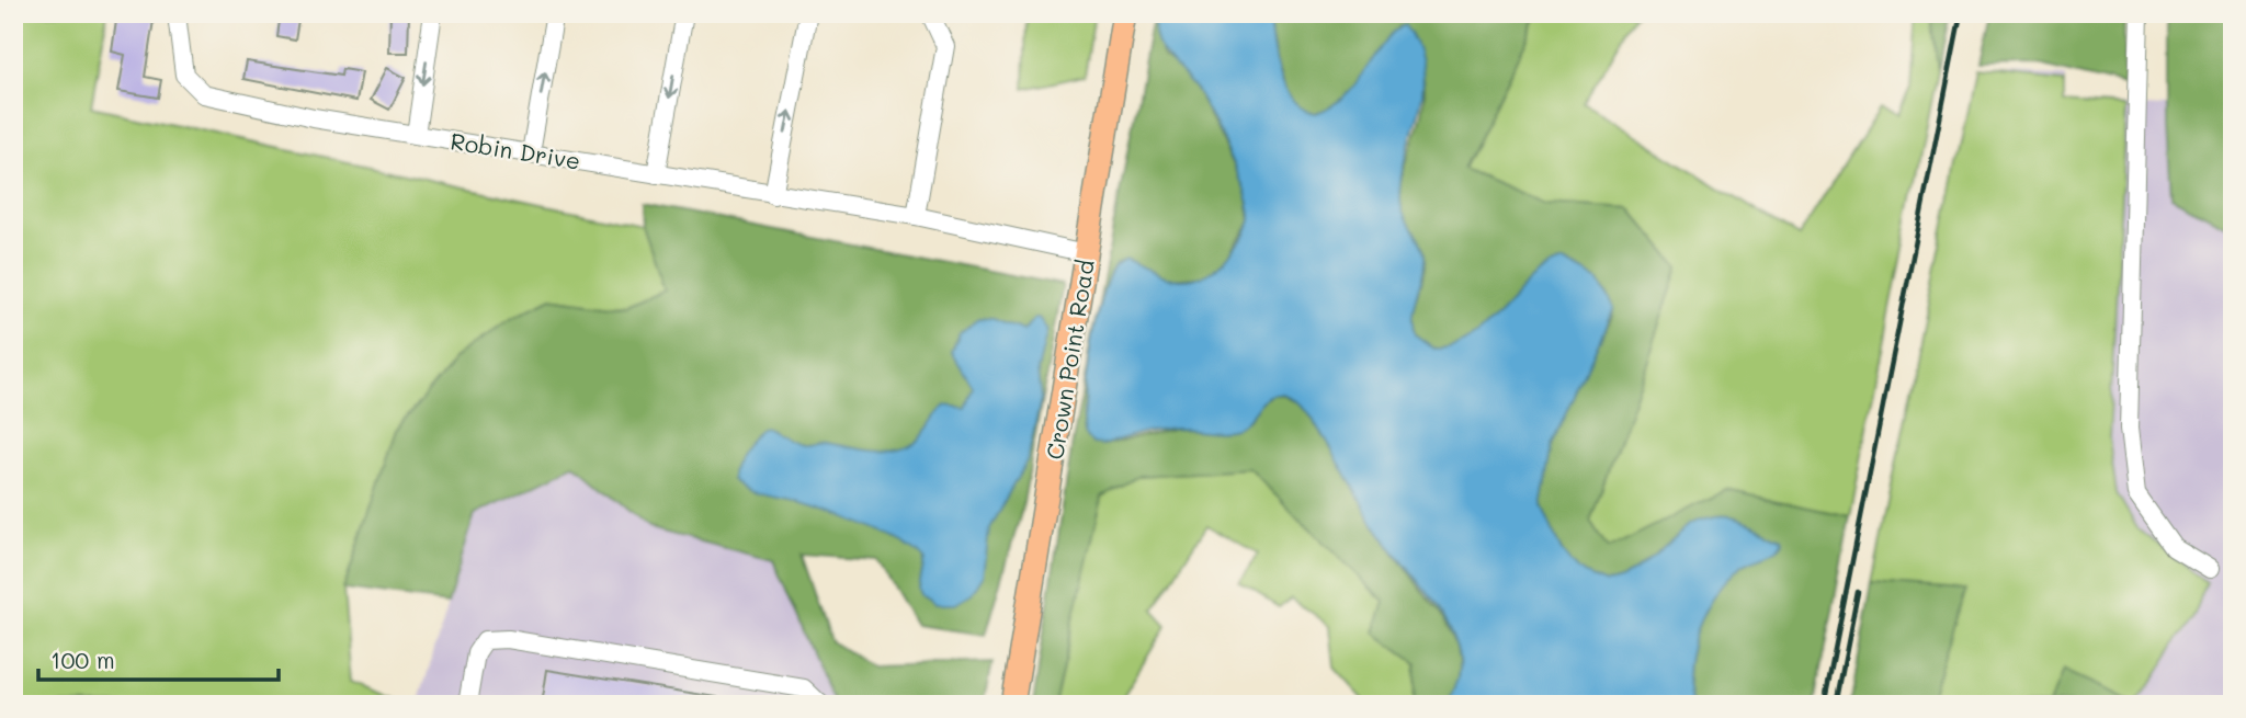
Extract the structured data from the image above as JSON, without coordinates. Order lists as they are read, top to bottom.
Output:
{
  "streets": {
    "main road": ["Crown Point Road"],
    "street": ["Robin Drive"]
  },
  "crossings": [
    ["Robin Drive", "Crown Point Road"]
  ],
  "scale_bar": "100 m"
}
